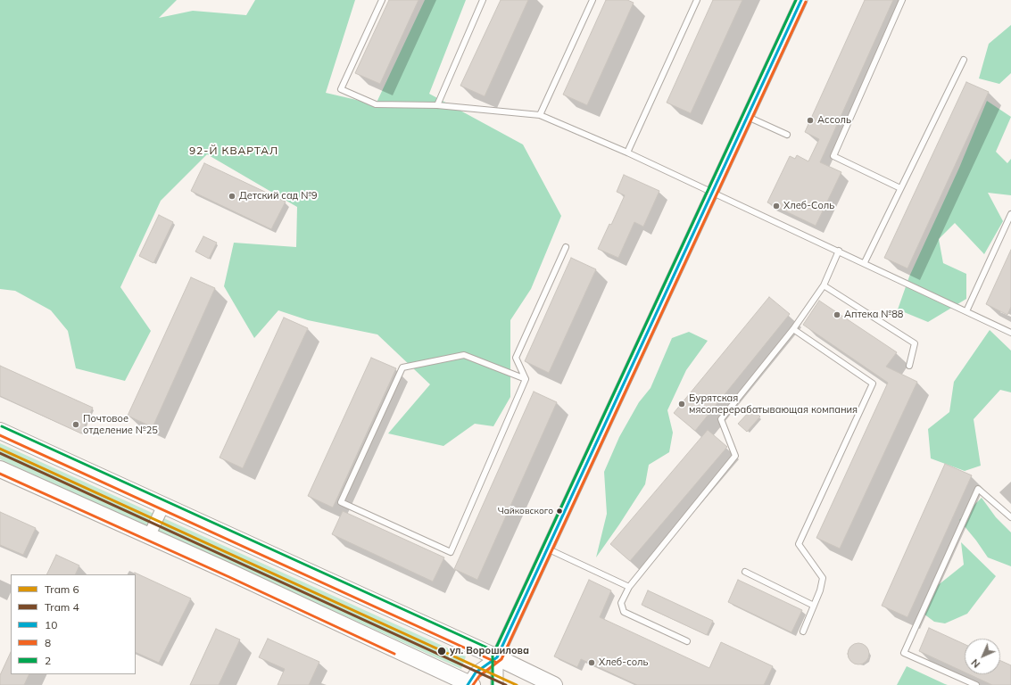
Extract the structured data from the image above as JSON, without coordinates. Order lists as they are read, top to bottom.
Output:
{
  "districts": ["92-Й КВАРТАЛ"],
  "places": [
    "Ассоль",
    "Детский сад №9",
    "Хлеб-Соль",
    "Аптека №88",
    "Бурятская мясоперерабатывающая компания",
    "Почтовое отделение №25",
    "Чайковского",
    "ул. Ворошилова",
    "Хлеб-соль"
  ],
  "lines": [
    "transit line 10",
    "transit line 2",
    "transit line 8",
    "tram line 6",
    "tram line 4"
  ],
  "legend": [
    "Tram 6",
    "Tram 4",
    "10",
    "8",
    "2"
  ],
  "north": "bottom left"
}
